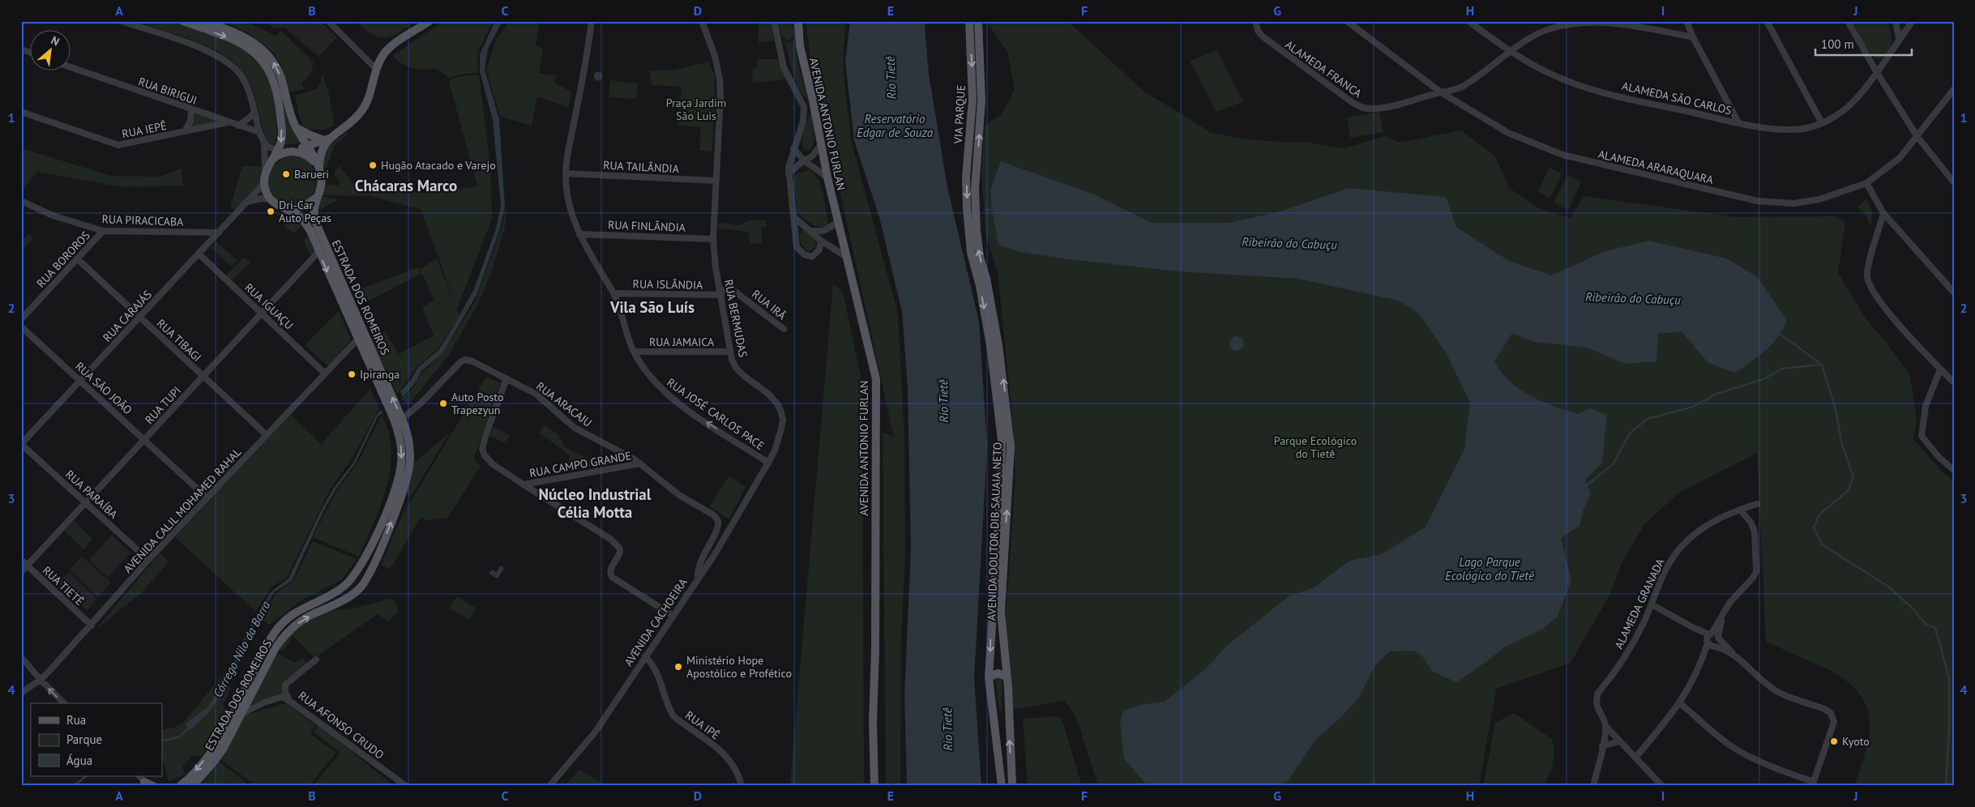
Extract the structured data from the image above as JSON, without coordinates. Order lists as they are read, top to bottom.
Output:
{
  "streets": {
    "main road": [
      "VIA PARQUE",
      "AVENIDA ANTONIO FURLAN",
      "ESTRADA DOS ROMEIROS",
      "AVENIDA DOUTOR DIB SAUAIA NETO"
    ],
    "street": [
      "ALAMEDA FRANCA",
      "RUA BIRIGUI",
      "ALAMEDA SÃO CARLOS",
      "RUA IEPÊ",
      "RUA TAILÂNDIA",
      "ALAMEDA ARARAQUARA",
      "RUA PIRACICABA",
      "RUA FINLÂNDIA",
      "RUA BOROROS",
      "RUA ISLÂNDIA",
      "RUA IRÃ",
      "RUA IGUAÇU",
      "RUA CARAJÁS",
      "RUA BERMUDAS",
      "RUA TIBAGI",
      "RUA JAMAICA",
      "RUA SÃO JOÃO",
      "RUA ARACAJU",
      "RUA TUPI",
      "RUA JOSÉ CARLOS PACE",
      "RUA CAMPO GRANDE",
      "RUA PARAÍBA",
      "AVENIDA CALIL MOHAMED RAHAL",
      "RUA TIETÊ",
      "ALAMEDA GRANADA",
      "AVENIDA CACHOEIRA",
      "RUA AFONSO CRUDO",
      "RUA IPÊ"
    ]
  },
  "crossings": [
    ["ALAMEDA FRANCA", "ALAMEDA SÃO CARLOS"],
    ["ALAMEDA FRANCA", "ALAMEDA ARARAQUARA"],
    ["RUA BIRIGUI", "RUA IEPÊ"],
    ["VIA PARQUE", "AVENIDA DOUTOR DIB SAUAIA NETO"],
    ["RUA TAILÂNDIA", "RUA BERMUDAS"],
    ["RUA TAILÂNDIA", "RUA JOSÉ CARLOS PACE"],
    ["RUA PIRACICABA", "RUA BOROROS"],
    ["RUA PIRACICABA", "RUA CARAJÁS"],
    ["RUA FINLÂNDIA", "RUA BERMUDAS"],
    ["RUA FINLÂNDIA", "RUA JOSÉ CARLOS PACE"],
    ["RUA BOROROS", "RUA TIBAGI"],
    ["RUA ISLÂNDIA", "RUA IRÃ"],
    ["RUA ISLÂNDIA", "RUA BERMUDAS"],
    ["RUA ISLÂNDIA", "RUA JOSÉ CARLOS PACE"],
    ["ESTRADA DOS ROMEIROS", "RUA CARAJÁS"],
    ["ESTRADA DOS ROMEIROS", "RUA ARACAJU"],
    ["ESTRADA DOS ROMEIROS", "RUA TUPI"],
    ["ESTRADA DOS ROMEIROS", "AVENIDA CALIL MOHAMED RAHAL"],
    ["RUA IRÃ", "RUA BERMUDAS"],
    ["RUA IGUAÇU", "RUA CARAJÁS"],
    ["RUA IGUAÇU", "RUA TUPI"],
    ["RUA IGUAÇU", "AVENIDA CALIL MOHAMED RAHAL"],
    ["RUA CARAJÁS", "RUA TIBAGI"],
    ["RUA CARAJÁS", "RUA SÃO JOÃO"],
    ["RUA CARAJÁS", "RUA PARAÍBA"],
    ["RUA BERMUDAS", "RUA JAMAICA"],
    ["RUA BERMUDAS", "RUA JOSÉ CARLOS PACE"],
    ["RUA BERMUDAS", "AVENIDA CACHOEIRA"],
    ["RUA TIBAGI", "RUA TUPI"],
    ["RUA TIBAGI", "AVENIDA CALIL MOHAMED RAHAL"],
    ["RUA JAMAICA", "RUA JOSÉ CARLOS PACE"],
    ["RUA SÃO JOÃO", "RUA TUPI"],
    ["RUA SÃO JOÃO", "AVENIDA CALIL MOHAMED RAHAL"],
    ["RUA ARACAJU", "RUA CAMPO GRANDE"],
    ["RUA ARACAJU", "AVENIDA CACHOEIRA"],
    ["RUA TUPI", "RUA PARAÍBA"],
    ["RUA TUPI", "RUA TIETÊ"],
    ["RUA JOSÉ CARLOS PACE", "AVENIDA CACHOEIRA"],
    ["RUA PARAÍBA", "AVENIDA CALIL MOHAMED RAHAL"],
    ["AVENIDA CALIL MOHAMED RAHAL", "RUA TIETÊ"],
    ["AVENIDA CACHOEIRA", "RUA IPÊ"]
  ],
  "districts": ["Chácaras Marco", "Vila São Luís", "Núcleo Industrial Célia Motta"],
  "water": [
    "Rio Tietê",
    "Reservatório Edgar de Souza",
    "Ribeirão do Cabuçu",
    "Lago Parque Ecológico do Tietê",
    "Córrego Nilo da Barra"
  ],
  "parks": ["Praça Jardim São Luis", "Parque Ecológico do Tietê"],
  "places": [
    "Hugão Atacado e Varejo",
    "Barueri",
    "Dri-Car Auto Peças",
    "Ipiranga",
    "Auto Posto Trapezyun",
    "Ministério Hope Apostólico e Profético",
    "Kyoto"
  ],
  "legend": ["Rua", "Parque", "Água"],
  "scale_bar": "100 m",
  "north": "top right",
  "grid": {
    "columns": [
      "A",
      "B",
      "C",
      "D",
      "E",
      "F",
      "G",
      "H",
      "I",
      "J"
    ],
    "rows": [
      "1",
      "2",
      "3",
      "4"
    ]
  }
}
